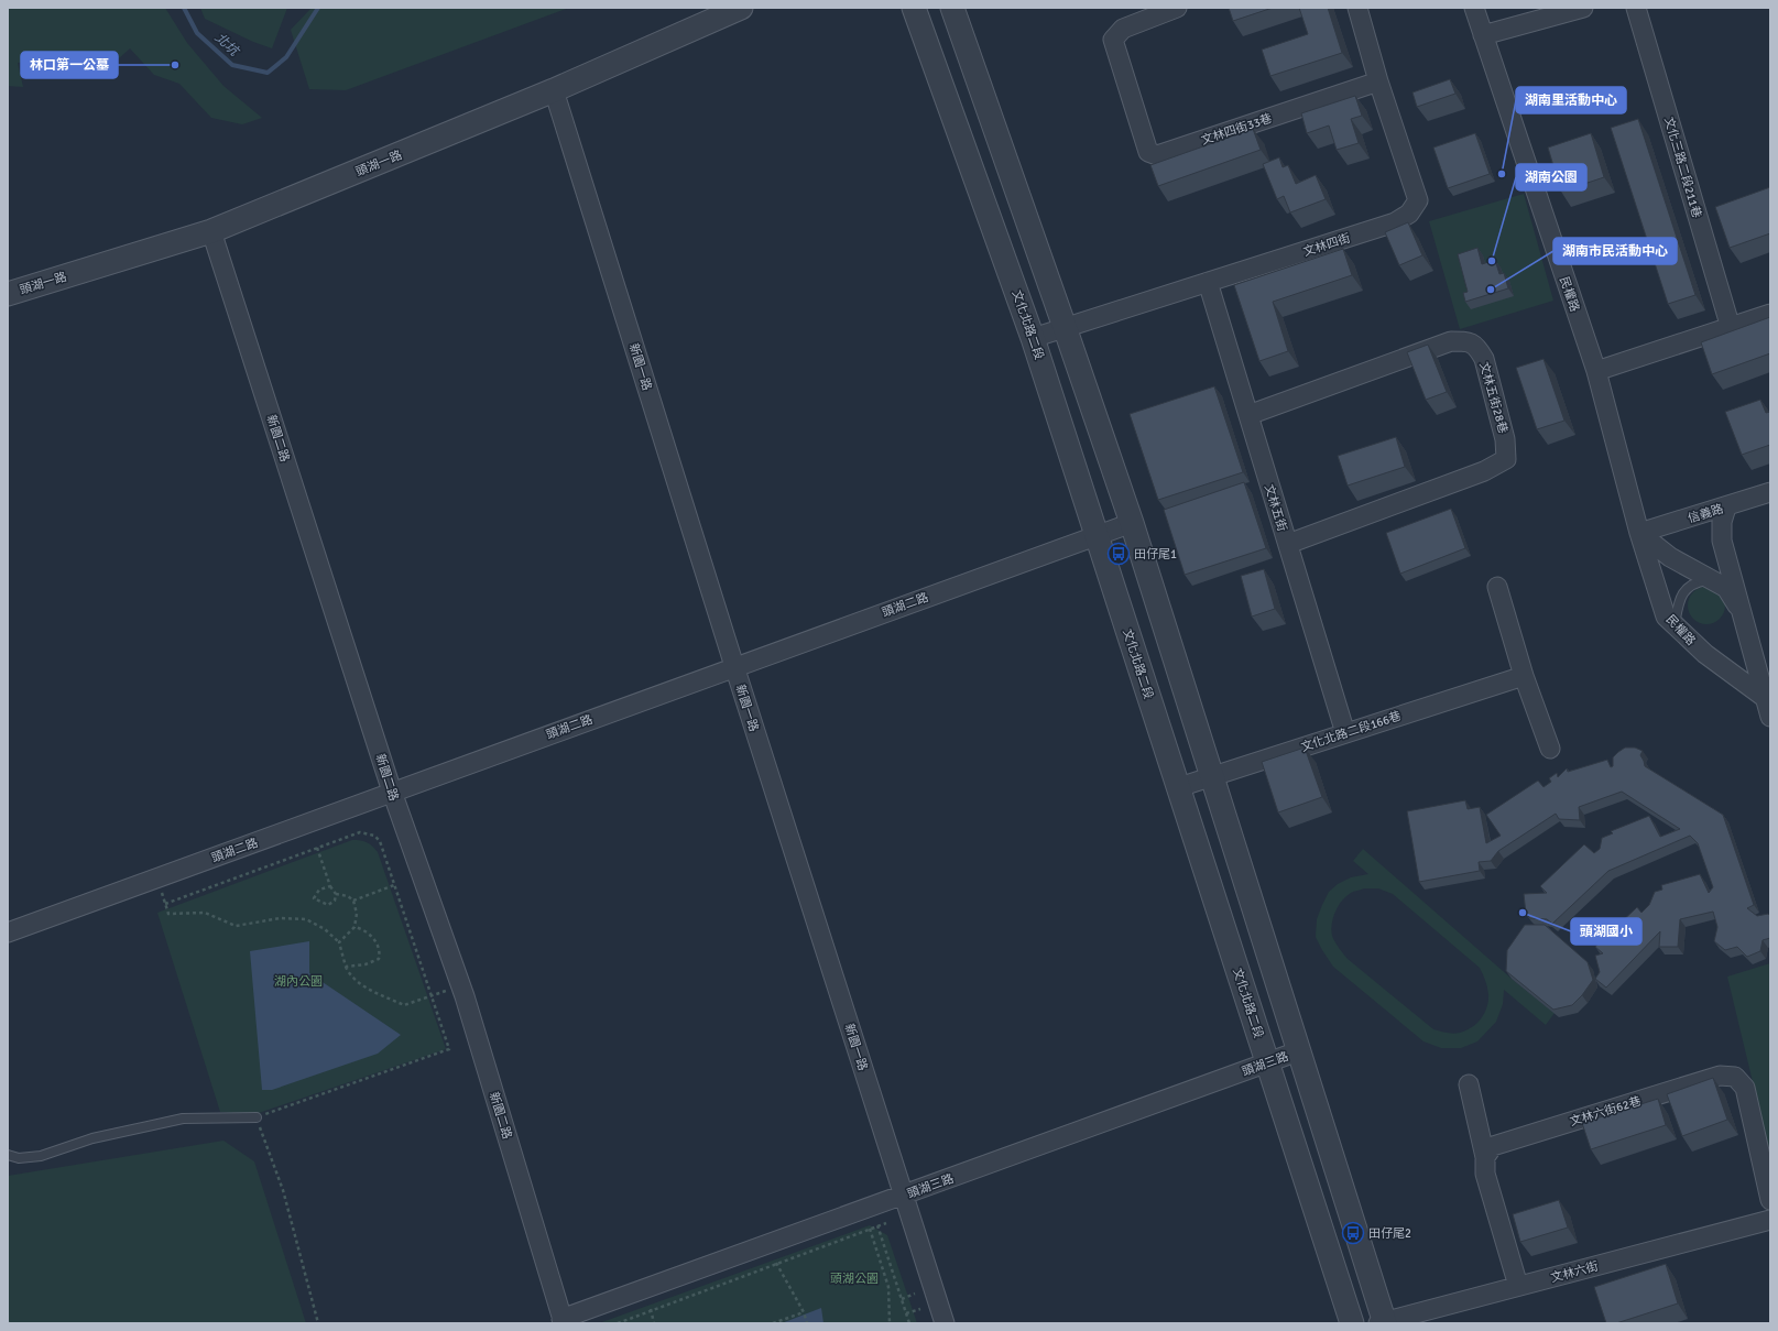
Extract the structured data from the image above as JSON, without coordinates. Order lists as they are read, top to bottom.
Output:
{
  "streets": {
    "street": [
      "文林四街33巷",
      "頭湖一路",
      "文化三路二段211巷",
      "文林四街",
      "民權路",
      "文化北路二段",
      "新園一路",
      "文林五街28巷",
      "新園二路",
      "文林五街",
      "信義路",
      "頭湖二路",
      "文化北路二段166巷",
      "頭湖三路",
      "文林六街62巷",
      "文林六街"
    ]
  },
  "crossings": [
    ["文林四街33巷", "文林四街"],
    ["頭湖一路", "新園一路"],
    ["頭湖一路", "新園二路"],
    ["文林四街", "文化北路二段"],
    ["文林四街", "文林五街"],
    ["民權路", "信義路"],
    ["文化北路二段", "頭湖二路"],
    ["文化北路二段", "文化北路二段166巷"],
    ["文化北路二段", "頭湖三路"],
    ["新園一路", "頭湖二路"],
    ["新園一路", "頭湖三路"],
    ["文林五街28巷", "文林五街"],
    ["新園二路", "頭湖二路"],
    ["新園二路", "頭湖三路"],
    ["文林五街", "文化北路二段166巷"]
  ],
  "water": ["北坑"],
  "parks": ["湖內公園", "頭湖公園"],
  "places": {
    "other": [
      "林口第一公墓",
      "湖南里活動中心",
      "湖南公園",
      "湖南市民活動中心",
      "頭湖國小"
    ],
    "bus stop": ["田仔尾1", "田仔尾2"]
  }
}
